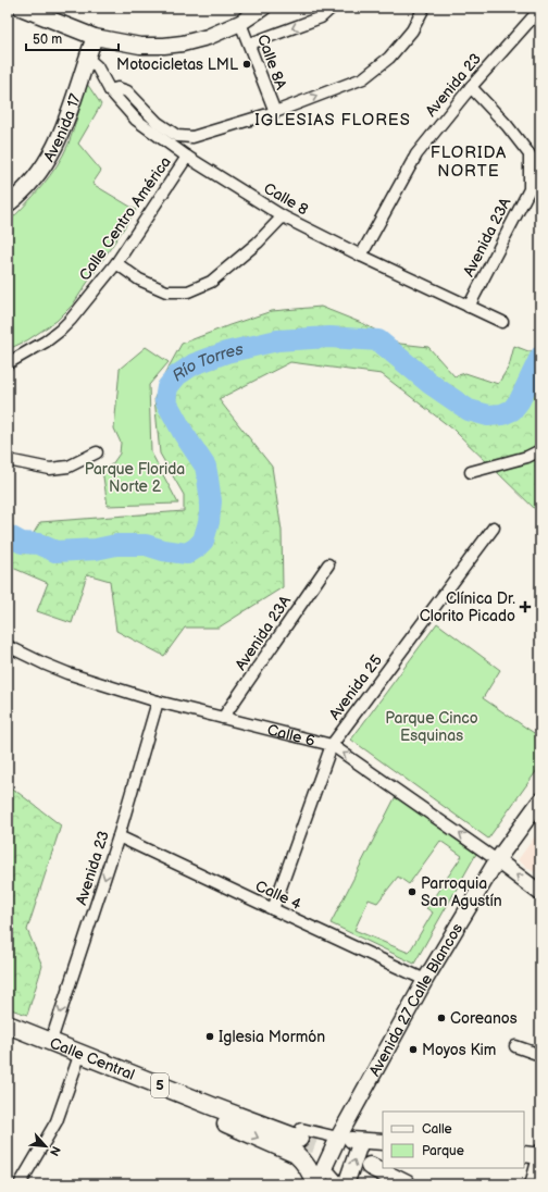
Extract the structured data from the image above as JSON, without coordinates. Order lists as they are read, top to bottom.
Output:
{
  "streets": {
    "main road": [
      "Avenida 17",
      "Calle 6",
      "Avenida 27 Calle Blancos",
      "Calle Central",
      "5"
    ],
    "street": [
      "Calle 8A",
      "Avenida 23",
      "Calle 8",
      "Calle Centro América",
      "Avenida 23A",
      "Avenida 25",
      "Calle 4"
    ]
  },
  "crossings": [
    ["Avenida 23", "Calle 8"],
    ["Avenida 23", "Avenida 23A"],
    ["Avenida 23", "Calle 6"],
    ["Avenida 23", "Calle 4"],
    ["Avenida 23", "Calle Central"],
    ["Avenida 17", "Calle 8"],
    ["Calle 8", "Calle Centro América"],
    ["Calle 8", "Avenida 23A"],
    ["Avenida 23A", "Calle 6"],
    ["Avenida 25", "Calle 6"],
    ["Avenida 25", "Calle 4"],
    ["Calle 6", "Avenida 27 Calle Blancos"],
    ["Calle 4", "Avenida 27 Calle Blancos"]
  ],
  "one_way": ["Calle 6"],
  "districts": ["IGLESIAS FLORES", "FLORIDA NORTE"],
  "water": ["Río Torres"],
  "parks": ["Parque Florida Norte 2", "Parque Cinco Esquinas"],
  "places": {
    "other": [
      "Motocicletas LML",
      "Parroquia San Agustín",
      "Coreanos",
      "Iglesia Mormón",
      "Moyos Kim"
    ],
    "health": ["Clínica Dr. Clorito Picado"]
  },
  "legend": ["Calle", "Parque"],
  "scale_bar": "50 m",
  "north": "bottom right"
}
